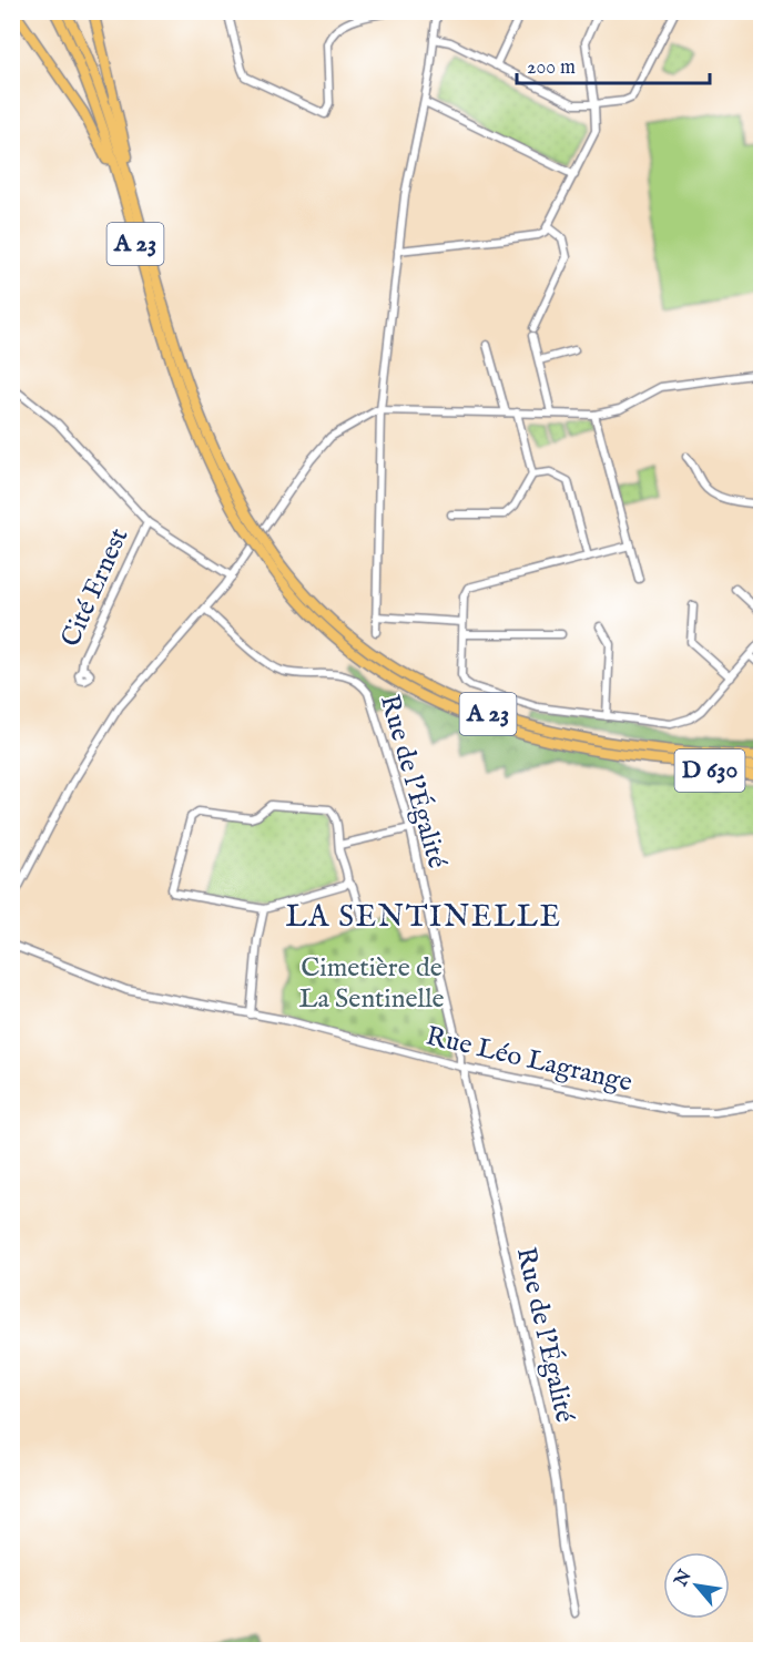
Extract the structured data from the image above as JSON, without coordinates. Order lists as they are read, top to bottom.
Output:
{
  "streets": {
    "highway": ["A 23", "D 630"],
    "street": ["Cité Ernest", "Rue de l'Égalité", "Rue Léo Lagrange"]
  },
  "crossings": [
    ["A 23", "D 630"],
    ["Rue de l'Égalité", "Rue Léo Lagrange"]
  ],
  "districts": ["LA SENTINELLE"],
  "parks": ["Cimetière de La Sentinelle"],
  "scale_bar": "200 m",
  "north": "top left"
}
